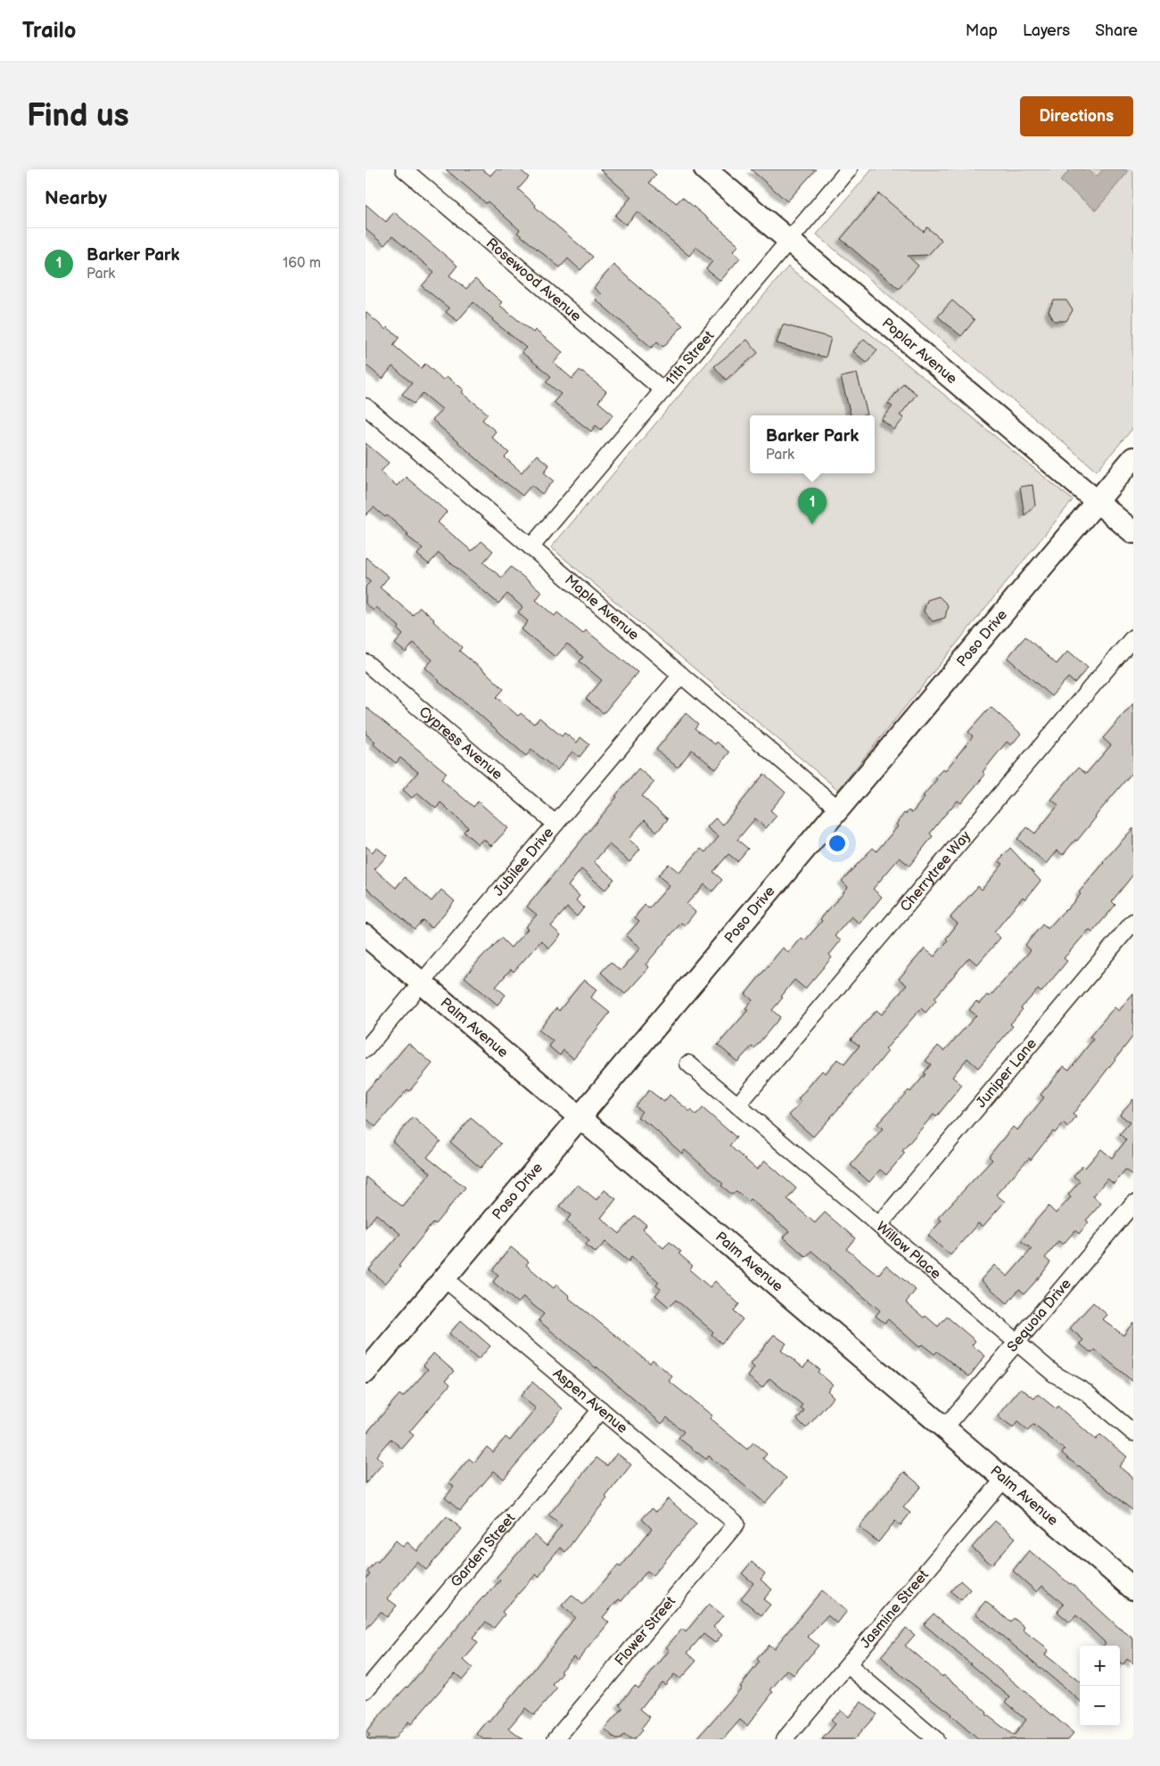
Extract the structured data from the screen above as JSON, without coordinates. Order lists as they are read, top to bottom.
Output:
{
  "streets": {
    "main road": ["Poplar Avenue", "Poso Drive", "Palm Avenue"],
    "street": [
      "Rosewood Avenue",
      "11th Street",
      "Maple Avenue",
      "Cypress Avenue",
      "Jubilee Drive",
      "Cherrytree Way",
      "Juniper Lane",
      "Willow Place",
      "Sequoia Drive",
      "Aspen Avenue",
      "Garden Street",
      "Jasmine Street",
      "Flower Street"
    ]
  },
  "crossings": [
    ["Rosewood Avenue", "11th Street"],
    ["Poplar Avenue", "11th Street"],
    ["Poplar Avenue", "Poso Drive"],
    ["11th Street", "Maple Avenue"],
    ["Maple Avenue", "Poso Drive"],
    ["Maple Avenue", "Jubilee Drive"],
    ["Poso Drive", "Palm Avenue"],
    ["Poso Drive", "Aspen Avenue"],
    ["Cypress Avenue", "Jubilee Drive"],
    ["Jubilee Drive", "Palm Avenue"],
    ["Cherrytree Way", "Willow Place"],
    ["Palm Avenue", "Sequoia Drive"],
    ["Palm Avenue", "Jasmine Street"],
    ["Juniper Lane", "Willow Place"],
    ["Willow Place", "Sequoia Drive"],
    ["Aspen Avenue", "Garden Street"],
    ["Aspen Avenue", "Flower Street"]
  ],
  "page": {
    "header": "Trailo",
    "nav": ["Map", "Layers", "Share"],
    "buttons": "Directions",
    "title": "Find us",
    "heading": "Nearby",
    "list": [
      {
        "mark": "1",
        "name": "Barker Park",
        "note": "Park",
        "value": "160 m"
      }
    ],
    "popup": ["Barker Park", "Park"],
    "pins": "1",
    "map_buttons": ["+", "−"]
  }
}
